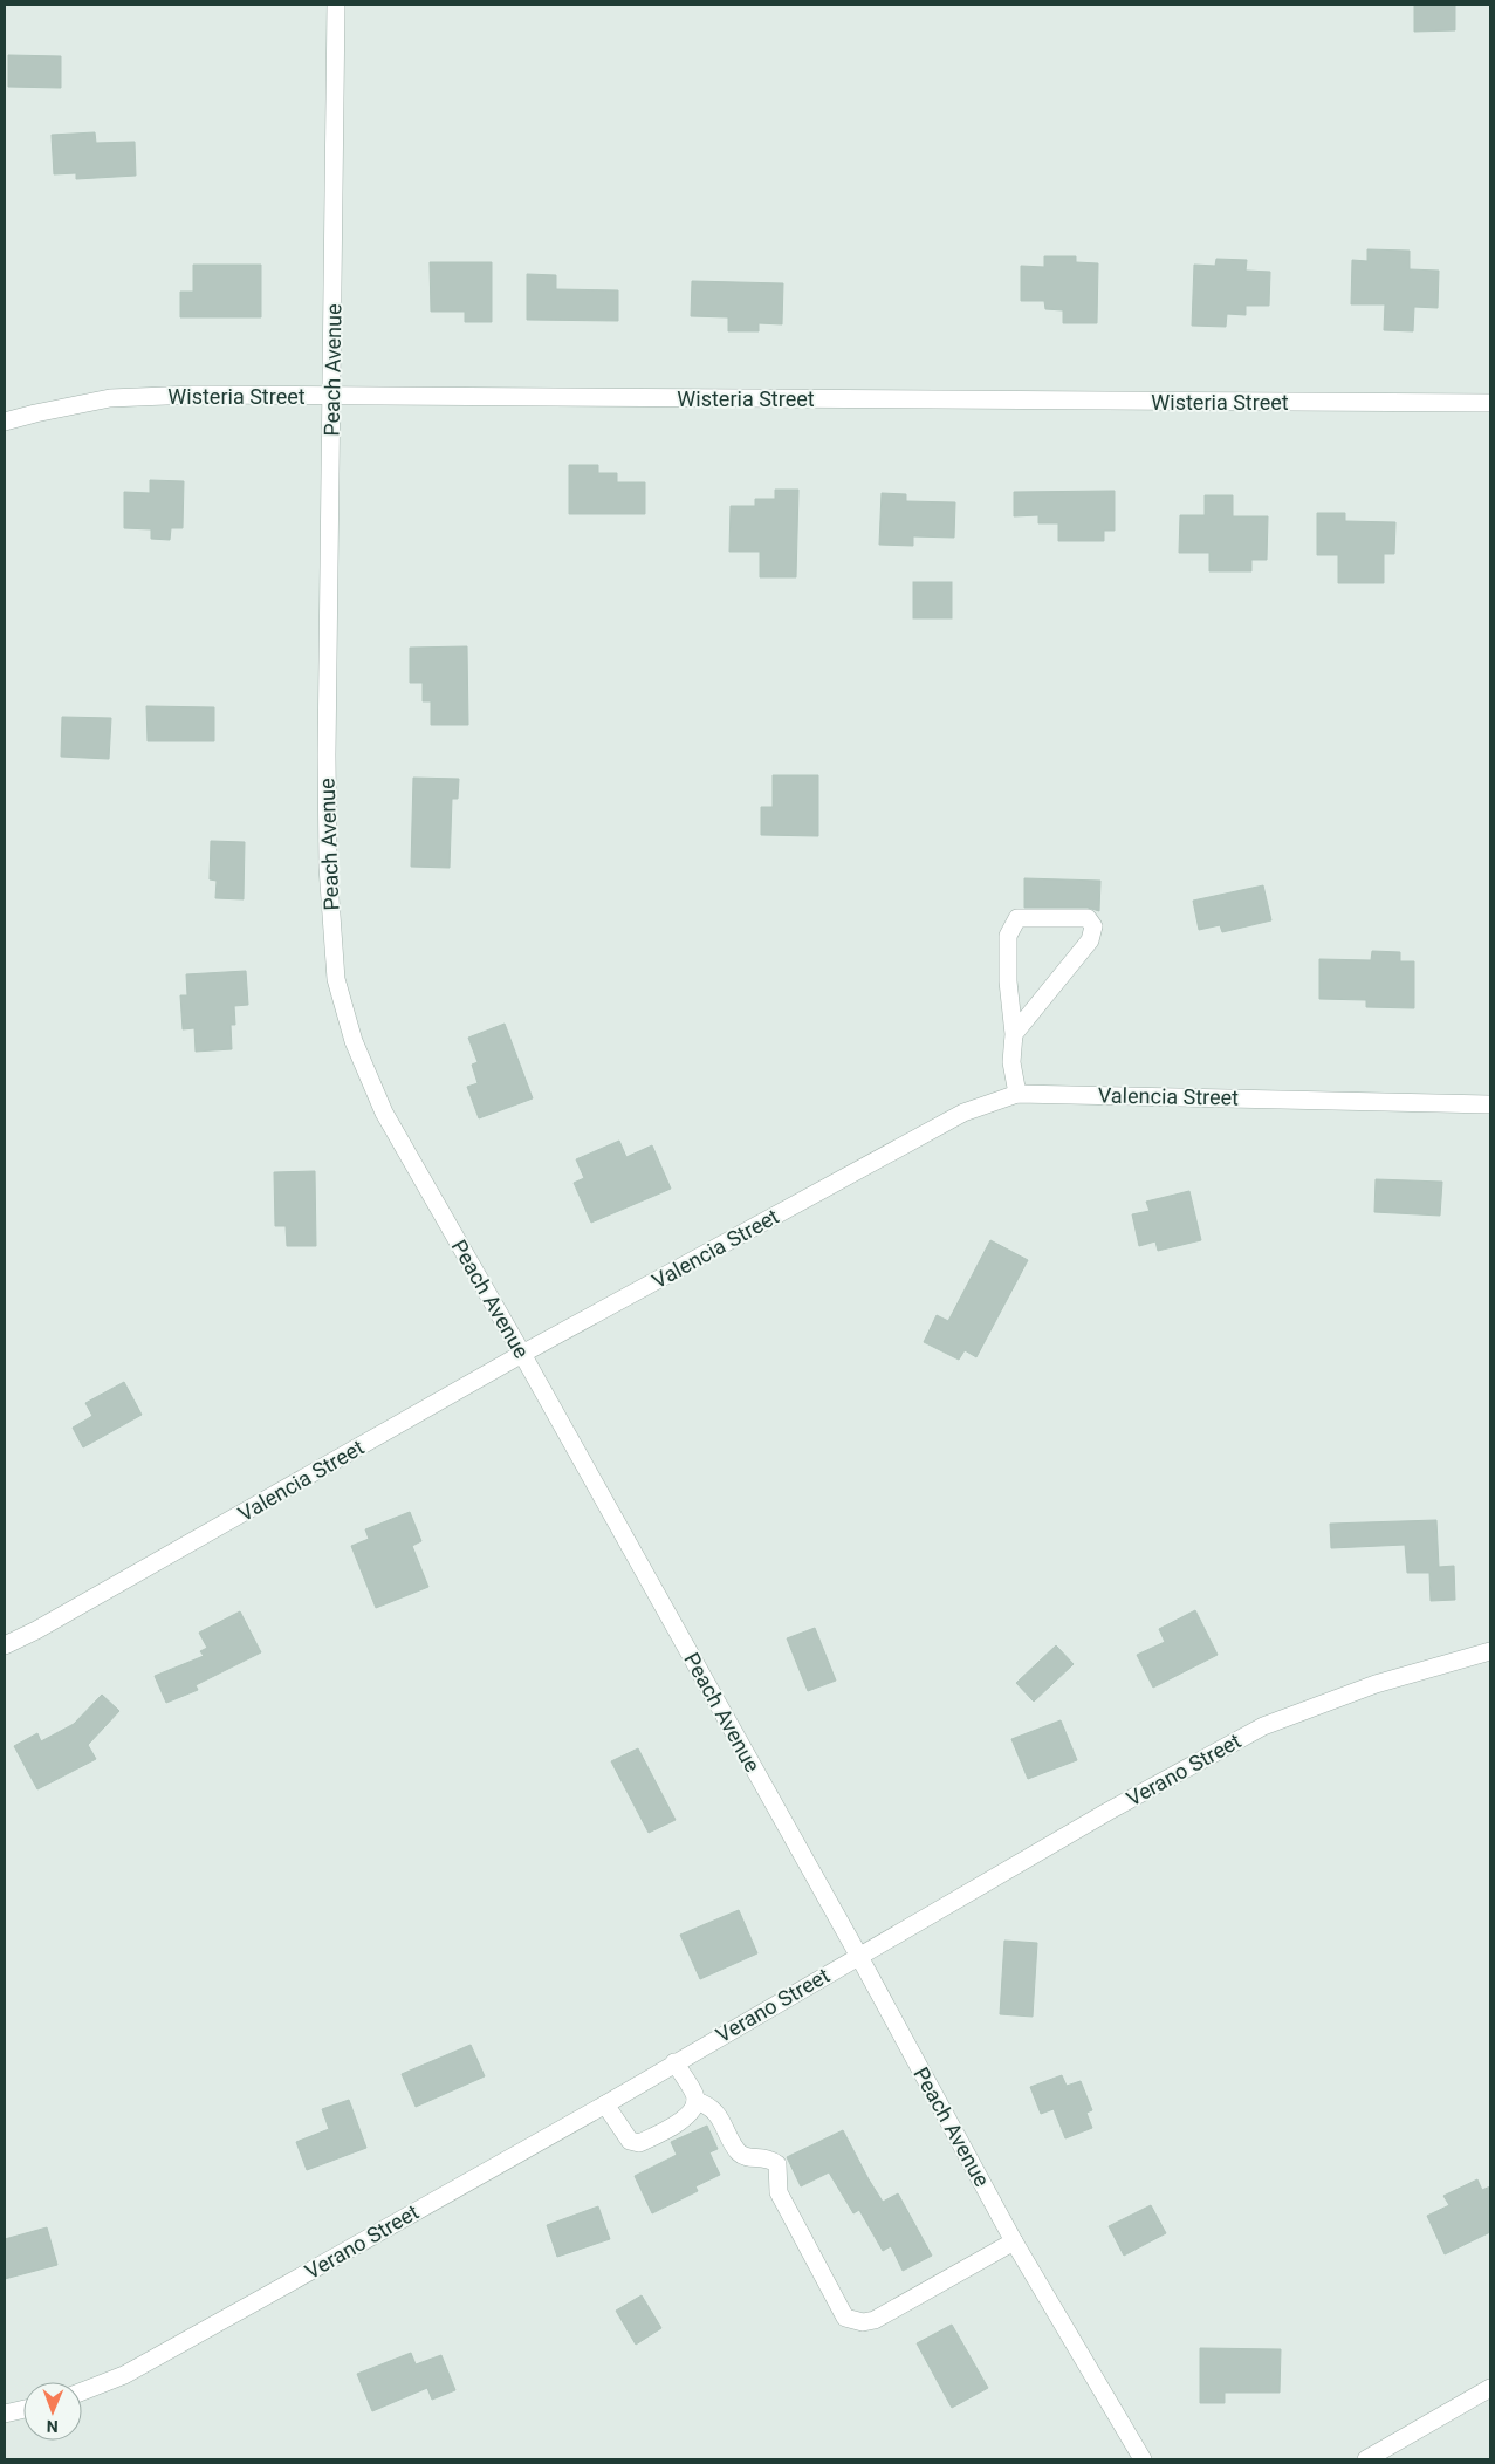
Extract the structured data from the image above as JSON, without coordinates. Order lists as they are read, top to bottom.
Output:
{
  "streets": {
    "street": [
      "Peach Avenue",
      "Wisteria Street",
      "Valencia Street",
      "Verano Street"
    ]
  },
  "crossings": [
    ["Peach Avenue", "Wisteria Street"],
    ["Peach Avenue", "Valencia Street"],
    ["Peach Avenue", "Verano Street"]
  ],
  "north": "bottom"
}
